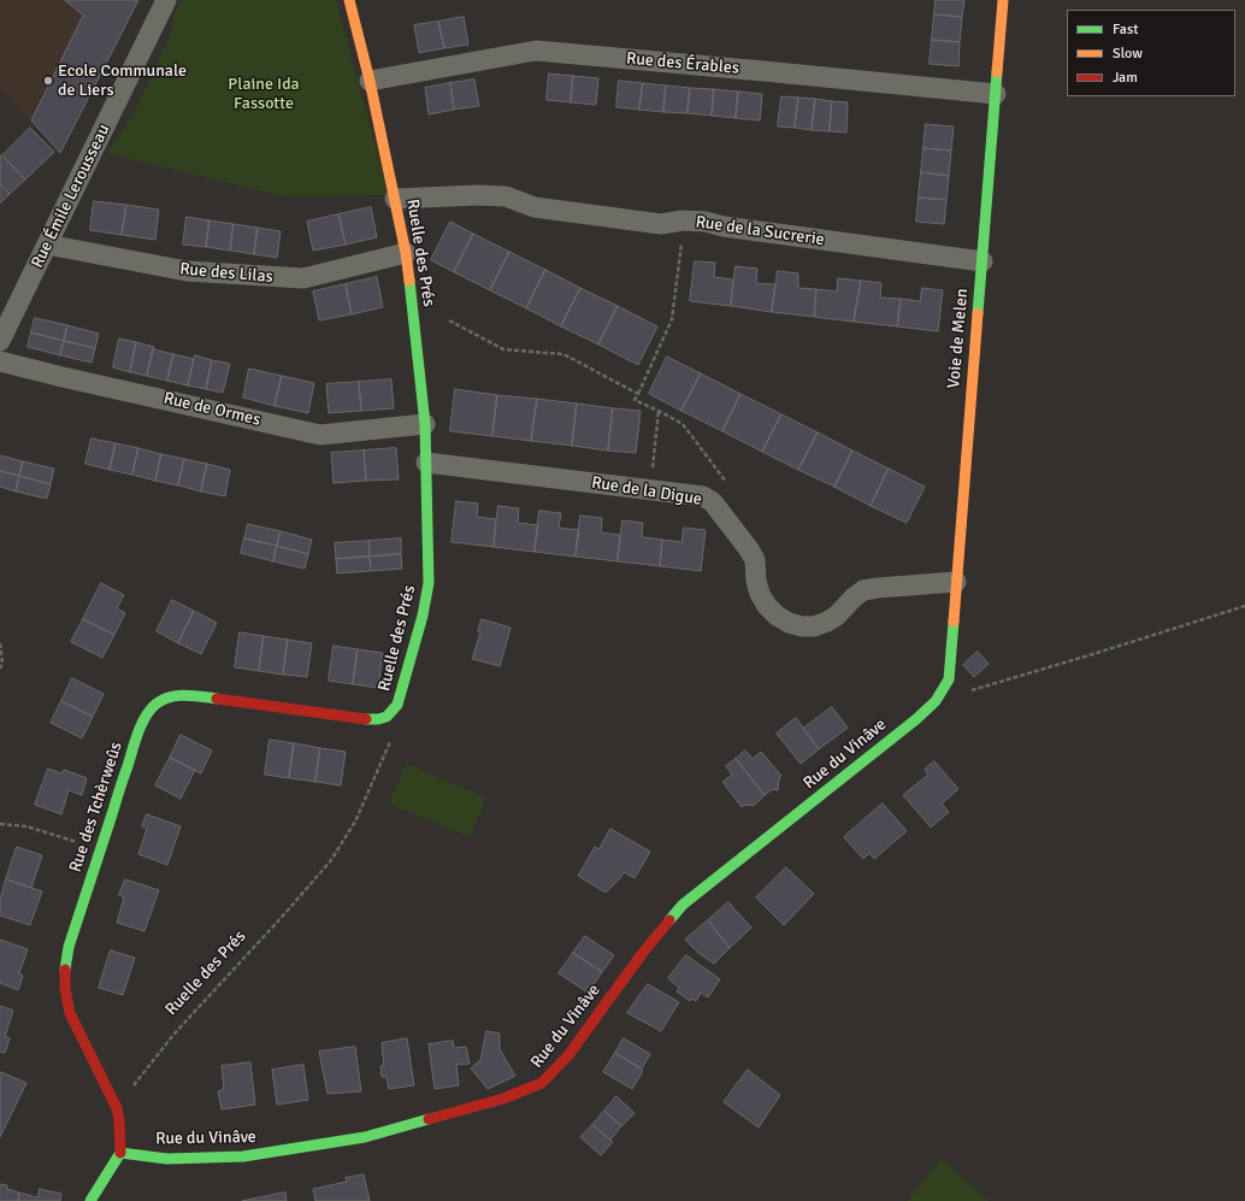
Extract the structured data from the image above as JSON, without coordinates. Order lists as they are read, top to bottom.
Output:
{
  "streets": {
    "street": [
      "Rue des Érables",
      "Rue Émile Lerousseau",
      "Rue de la Sucrerie",
      "Ruelle des Prés",
      "Rue des Lilas",
      "Voie de Melen",
      "Rue de Ormes",
      "Rue de la Digue",
      "Rue du Vinâve",
      "Rue des Tchèrweûs"
    ]
  },
  "crossings": [
    ["Rue des Érables", "Ruelle des Prés"],
    ["Rue des Érables", "Voie de Melen"],
    ["Rue Émile Lerousseau", "Rue des Lilas"],
    ["Rue de la Sucrerie", "Ruelle des Prés"],
    ["Rue de la Sucrerie", "Voie de Melen"],
    ["Ruelle des Prés", "Rue des Lilas"],
    ["Ruelle des Prés", "Rue de Ormes"],
    ["Ruelle des Prés", "Rue de la Digue"],
    ["Ruelle des Prés", "Rue des Tchèrweûs"],
    ["Voie de Melen", "Rue de la Digue"],
    ["Voie de Melen", "Rue du Vinâve"],
    ["Rue du Vinâve", "Rue des Tchèrweûs"]
  ],
  "parks": ["Plaine Ida Fassotte"],
  "places": ["Ecole Communale de Liers"],
  "legend": ["Fast", "Slow", "Jam"]
}
